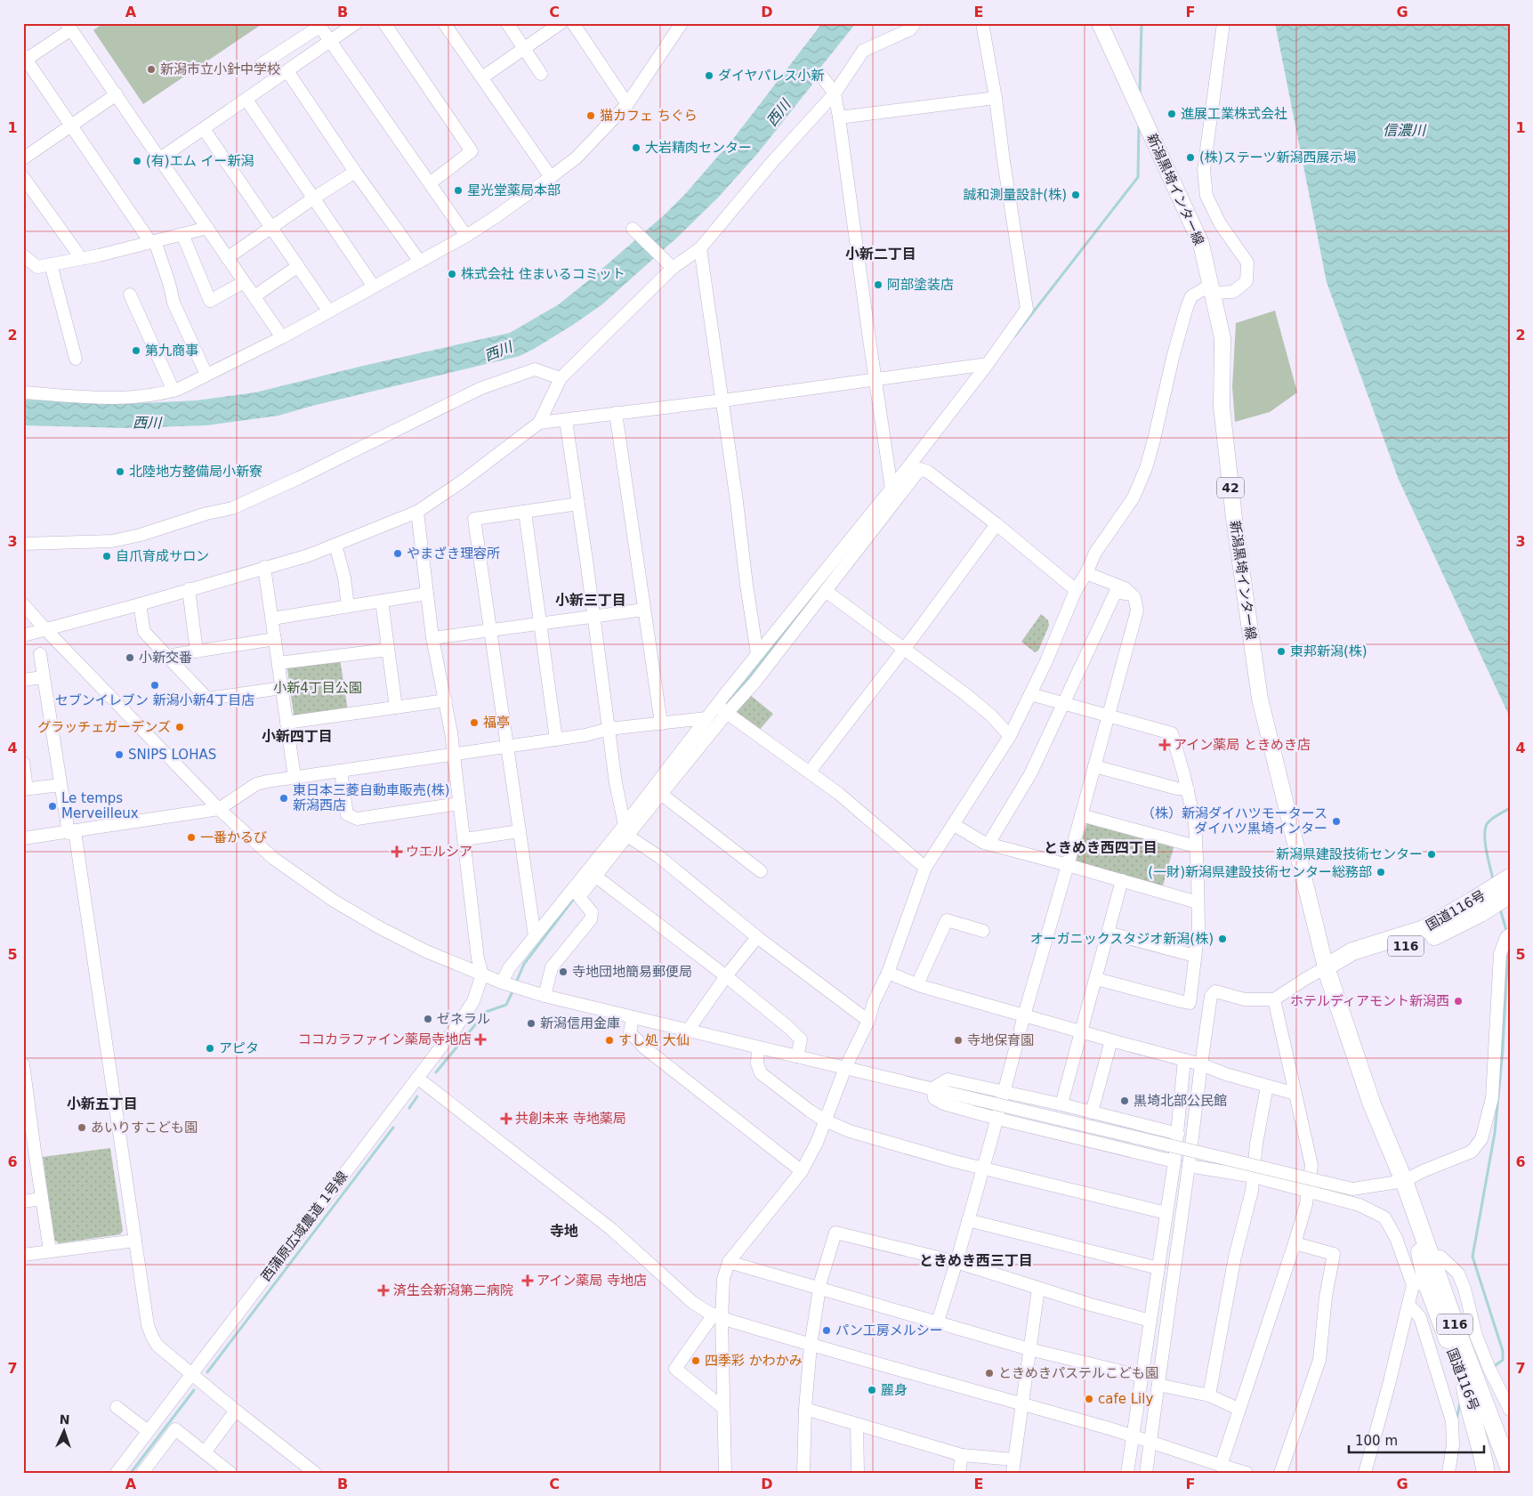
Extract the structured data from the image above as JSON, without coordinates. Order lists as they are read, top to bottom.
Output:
{
  "streets": {
    "highway": ["国道116号", "116"],
    "main road": ["新潟黒埼インター線", "42"],
    "street": ["西蒲原広域農道 1号線"]
  },
  "crossings": [
    ["新潟黒埼インター線", "国道116号"],
    ["国道116号", "116"]
  ],
  "districts": [
    "小新二丁目",
    "小新三丁目",
    "小新四丁目",
    "ときめき西四丁目",
    "小新五丁目",
    "寺地",
    "ときめき西三丁目"
  ],
  "water": ["西川", "信濃川"],
  "parks": ["小新4丁目公園"],
  "places": {
    "other": [
      "新潟市立小針中学校",
      "ダイヤパレス小新",
      "進展工業株式会社",
      "猫カフェ ちぐら",
      "大岩精肉センター",
      "(株)ステーツ新潟西展示場",
      "(有)エム イー新潟",
      "星光堂薬局本部",
      "誠和測量設計(株)",
      "株式会社 住まいるコミット",
      "阿部塗装店",
      "第九商事",
      "北陸地方整備局小新寮",
      "やまざき理容所",
      "自爪育成サロン",
      "東邦新潟(株)",
      "小新交番",
      "セブンイレブン 新潟小新4丁目店",
      "福亭",
      "グラッチェガーデンズ",
      "SNIPS LOHAS",
      "東日本三菱自動車販売(株) 新潟西店",
      "Le temps Merveilleux",
      "（株）新潟ダイハツモータース ダイハツ黒埼インター",
      "一番かるび",
      "新潟県建設技術センター",
      "(一財)新潟県建設技術センター総務部",
      "オーガニックスタジオ新潟(株)",
      "寺地団地簡易郵便局",
      "ホテルディアモント新潟西",
      "ゼネラル",
      "新潟信用金庫",
      "すし処 大仙",
      "寺地保育園",
      "アピタ",
      "黒埼北部公民館",
      "あいりすこども園",
      "パン工房メルシー",
      "四季彩 かわかみ",
      "ときめきパステルこども園",
      "麗身",
      "cafe Lily"
    ],
    "health": [
      "アイン薬局 ときめき店",
      "ウエルシア",
      "ココカラファイン薬局寺地店",
      "共創未来 寺地薬局",
      "アイン薬局 寺地店",
      "済生会新潟第二病院"
    ]
  },
  "scale_bar": "100 m",
  "north": "top",
  "grid": {
    "columns": [
      "A",
      "B",
      "C",
      "D",
      "E",
      "F",
      "G"
    ],
    "rows": [
      "1",
      "2",
      "3",
      "4",
      "5",
      "6",
      "7"
    ]
  }
}
